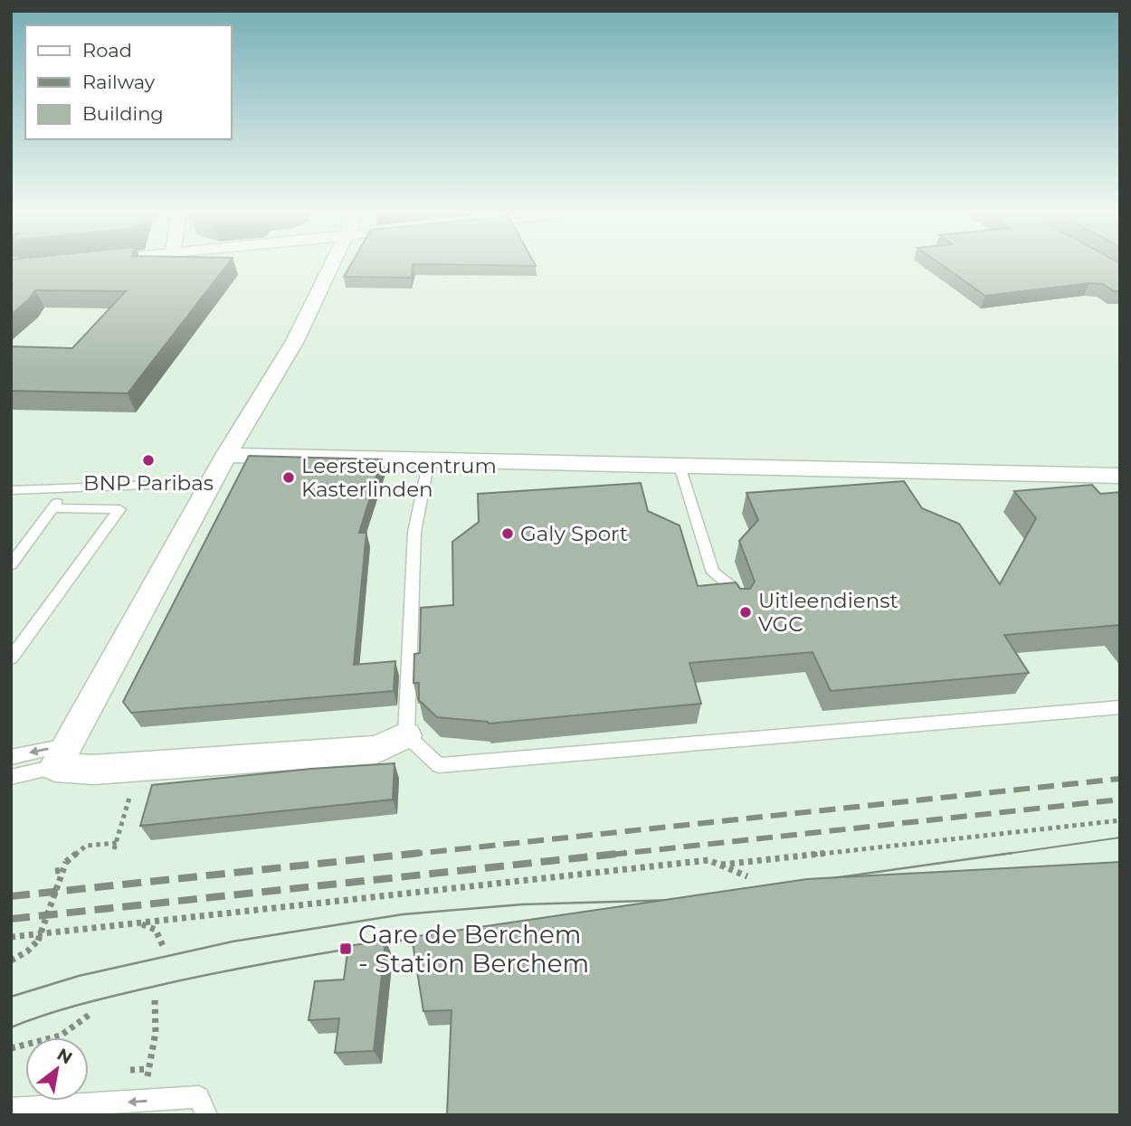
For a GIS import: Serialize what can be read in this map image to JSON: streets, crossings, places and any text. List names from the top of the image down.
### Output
{
  "places": {
    "other": [
      "BNP Paribas",
      "Leersteuncentrum Kasterlinden",
      "Galy Sport",
      "Uitleendienst VGC"
    ],
    "transit": ["Gare de Berchem - Station Berchem"]
  },
  "legend": ["Road", "Railway", "Building"],
  "north": "top right"
}
